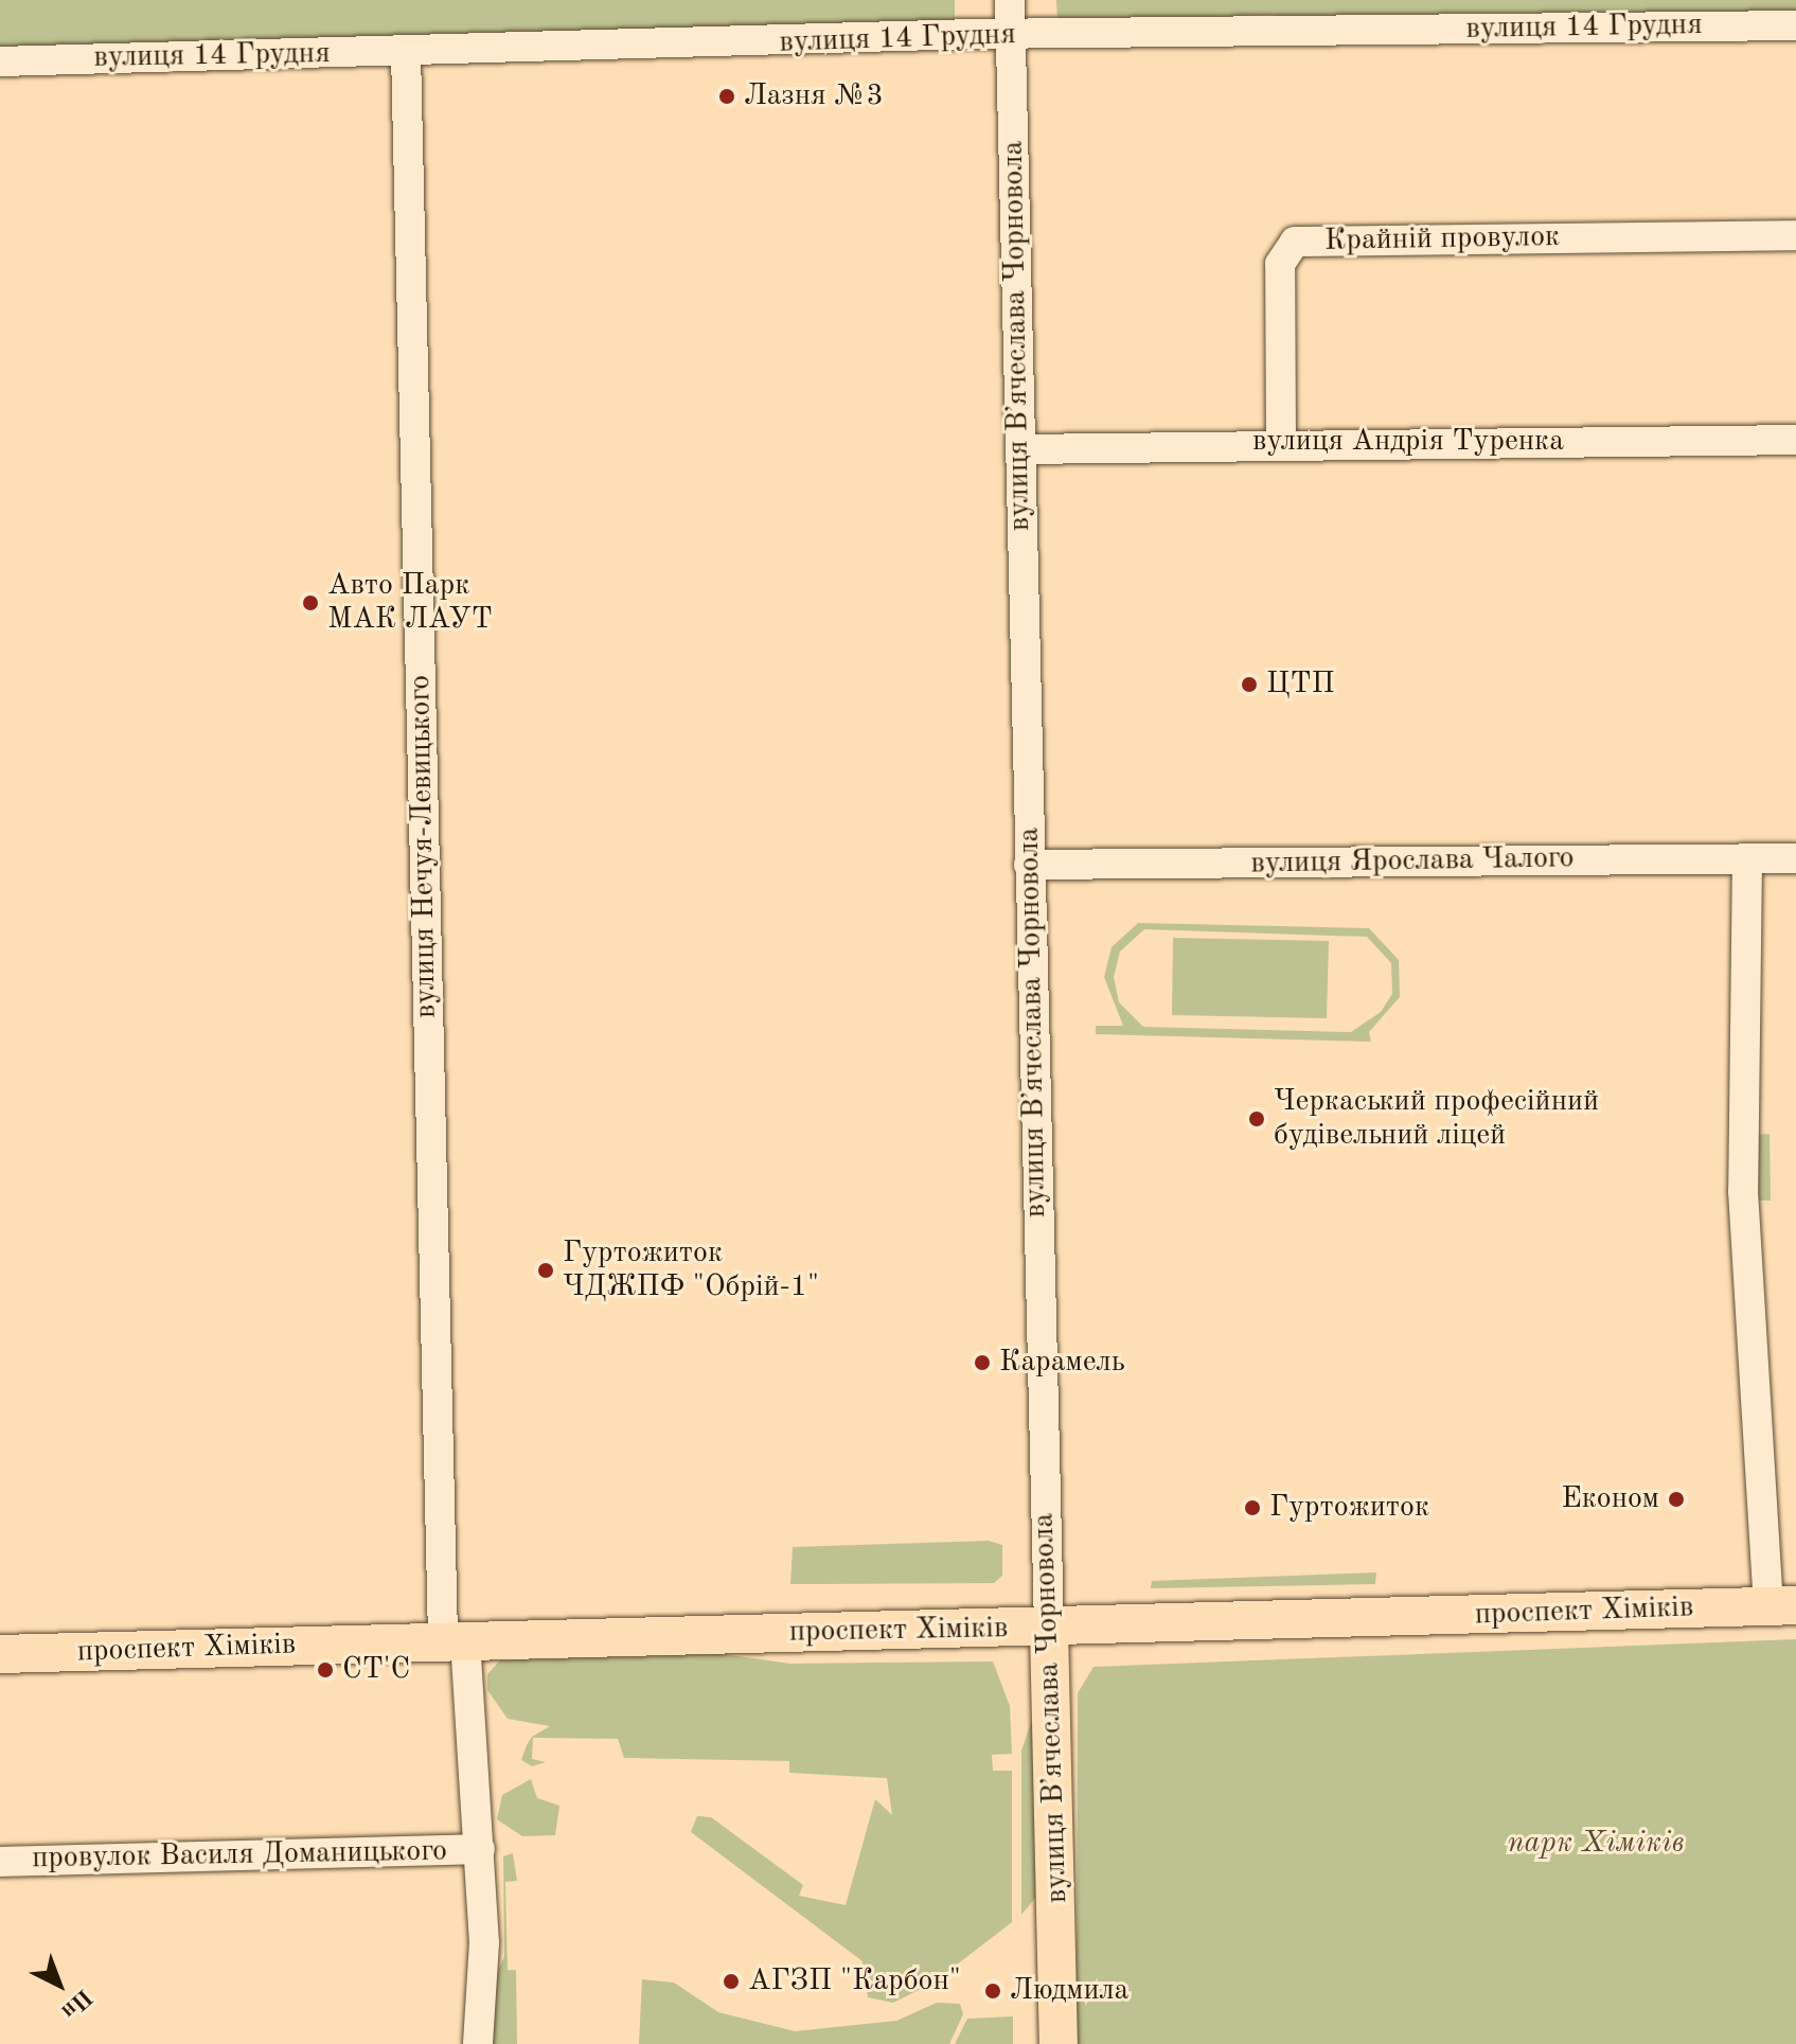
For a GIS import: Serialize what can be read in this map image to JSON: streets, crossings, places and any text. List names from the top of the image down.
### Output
{
  "streets": {
    "main road": ["вулиця Вʼячеслава Чорновола", "проспект Хіміків"],
    "street": [
      "вулиця 14 Грудня",
      "Крайній провулок",
      "вулиця Андрія Туренка",
      "вулиця Нечуя-Левицького",
      "вулиця Ярослава Чалого",
      "провулок Василя Доманицького"
    ]
  },
  "crossings": [
    ["вулиця 14 Грудня", "вулиця Вʼячеслава Чорновола"],
    ["вулиця 14 Грудня", "вулиця Нечуя-Левицького"],
    ["Крайній провулок", "вулиця Андрія Туренка"],
    ["вулиця Вʼячеслава Чорновола", "вулиця Андрія Туренка"],
    ["вулиця Вʼячеслава Чорновола", "вулиця Ярослава Чалого"],
    ["вулиця Вʼячеслава Чорновола", "проспект Хіміків"],
    ["вулиця Нечуя-Левицького", "проспект Хіміків"],
    ["вулиця Нечуя-Левицького", "провулок Василя Доманицького"]
  ],
  "parks": ["парк Хіміків"],
  "places": [
    "Лазня №3",
    "Авто Парк МАК ЛАУТ",
    "ЦТП",
    "Черкаський професійний будівельний ліцей",
    "Гуртожиток ЧДЖПФ \"Обрій-1\"",
    "Карамель",
    "Економ",
    "Гуртожиток",
    "СТ'С",
    "АГЗП \"Карбон\"",
    "Людмила"
  ],
  "north": "bottom right"
}
